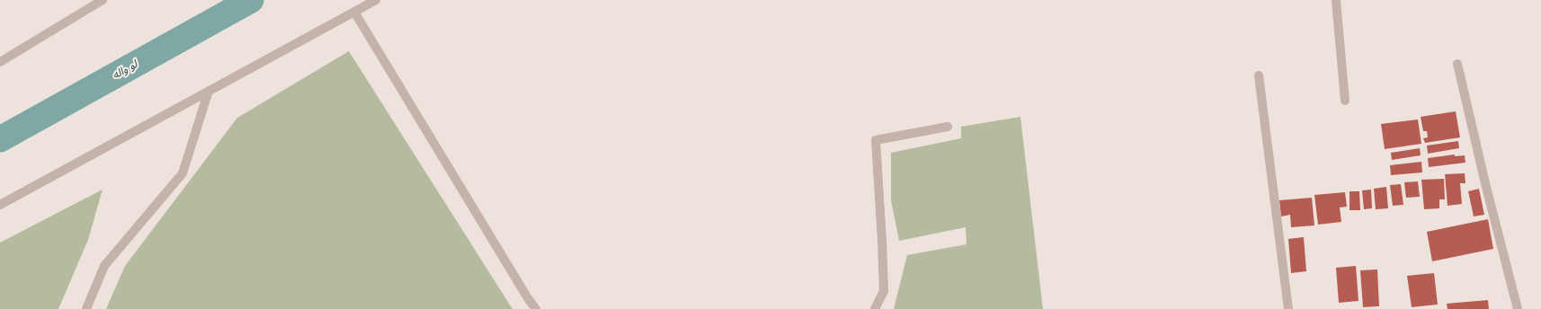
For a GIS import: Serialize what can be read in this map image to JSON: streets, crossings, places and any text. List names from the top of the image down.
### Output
{
  "water": ["لو واله"]
}
